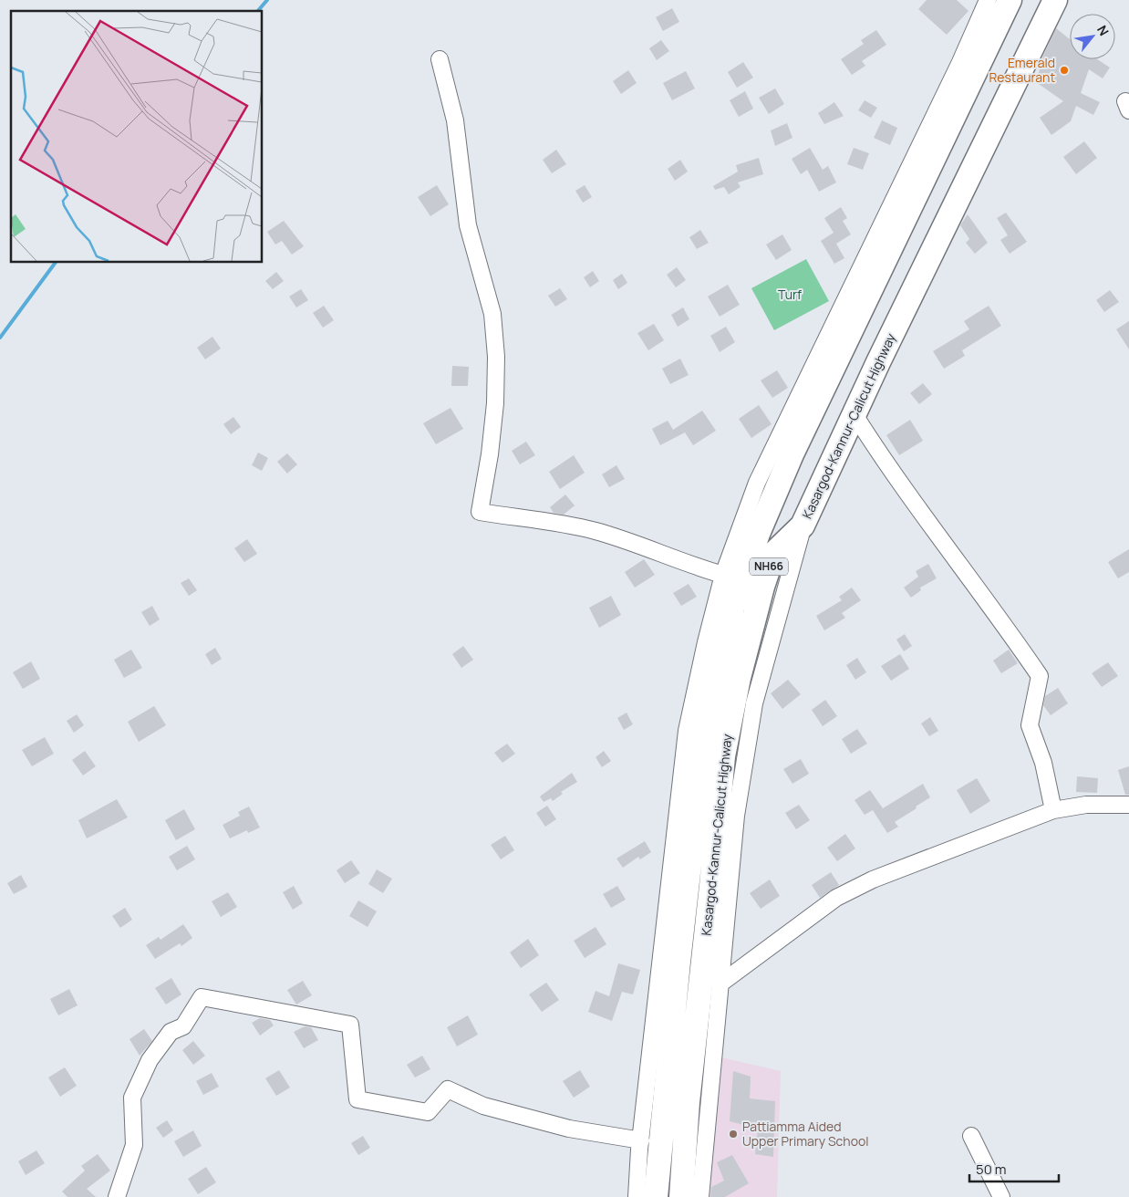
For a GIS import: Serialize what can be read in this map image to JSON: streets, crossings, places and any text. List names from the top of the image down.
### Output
{
  "streets": {
    "highway": ["Kasargod-Kannur-Calicut Highway", "NH66"]
  },
  "parks": ["Turf"],
  "places": ["Emerald Restaurant", "Pattiamma Aided Upper Primary School"],
  "scale_bar": "50 m",
  "north": "top right"
}
